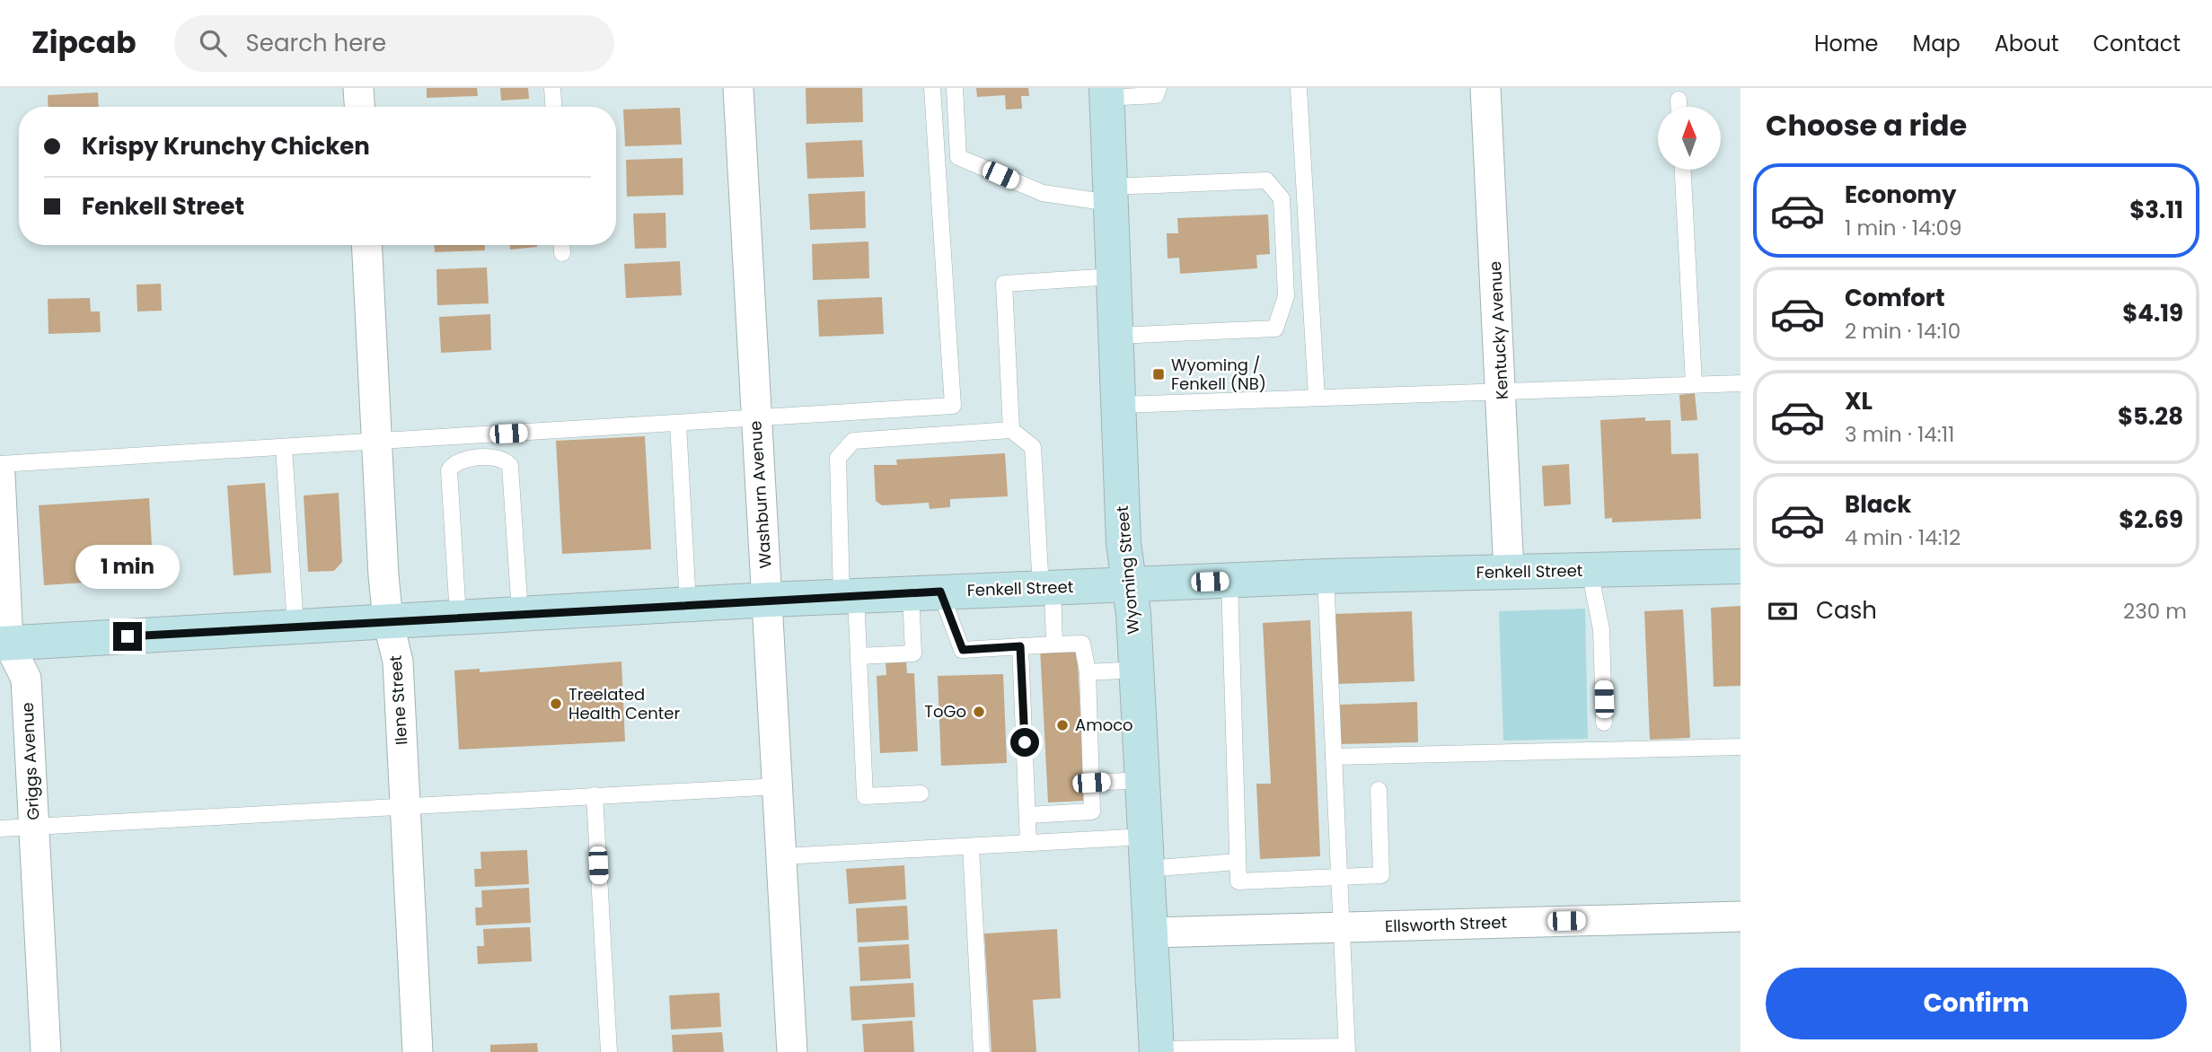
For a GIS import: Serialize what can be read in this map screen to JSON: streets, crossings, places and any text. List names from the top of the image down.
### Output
{
  "streets": {
    "street": [
      "Kentucky Avenue",
      "Washburn Avenue",
      "Wyoming Street",
      "Fenkell Street",
      "Ilene Street",
      "Griggs Avenue",
      "Ellsworth Street"
    ]
  },
  "crossings": [
    ["Kentucky Avenue", "Fenkell Street"],
    ["Washburn Avenue", "Fenkell Street"],
    ["Wyoming Street", "Fenkell Street"],
    ["Wyoming Street", "Ellsworth Street"],
    ["Fenkell Street", "Ilene Street"],
    ["Fenkell Street", "Griggs Avenue"]
  ],
  "places": {
    "transit": ["Wyoming / Fenkell (NB)"],
    "other": ["Treelated Health Center", "ToGo", "Amoco"]
  },
  "north": "top",
  "page": {
    "header": "Zipcab",
    "search": "Search here",
    "nav": [
      "Home",
      "Map",
      "About",
      "Contact"
    ],
    "heading": "Choose a ride",
    "banner": ["Krispy Krunchy Chicken", "Fenkell Street"],
    "list": [
      {
        "name": "Economy",
        "note": "1 min · 14:09",
        "value": "$3.11"
      },
      {
        "name": "Comfort",
        "note": "2 min · 14:10",
        "value": "$4.19"
      },
      {
        "name": "XL",
        "note": "3 min · 14:11",
        "value": "$5.28"
      },
      {
        "name": "Black",
        "note": "4 min · 14:12",
        "value": "$2.69"
      }
    ],
    "bubble": "1 min",
    "pay": ["Cash", "230 m"],
    "buttons": "Confirm"
  }
}
